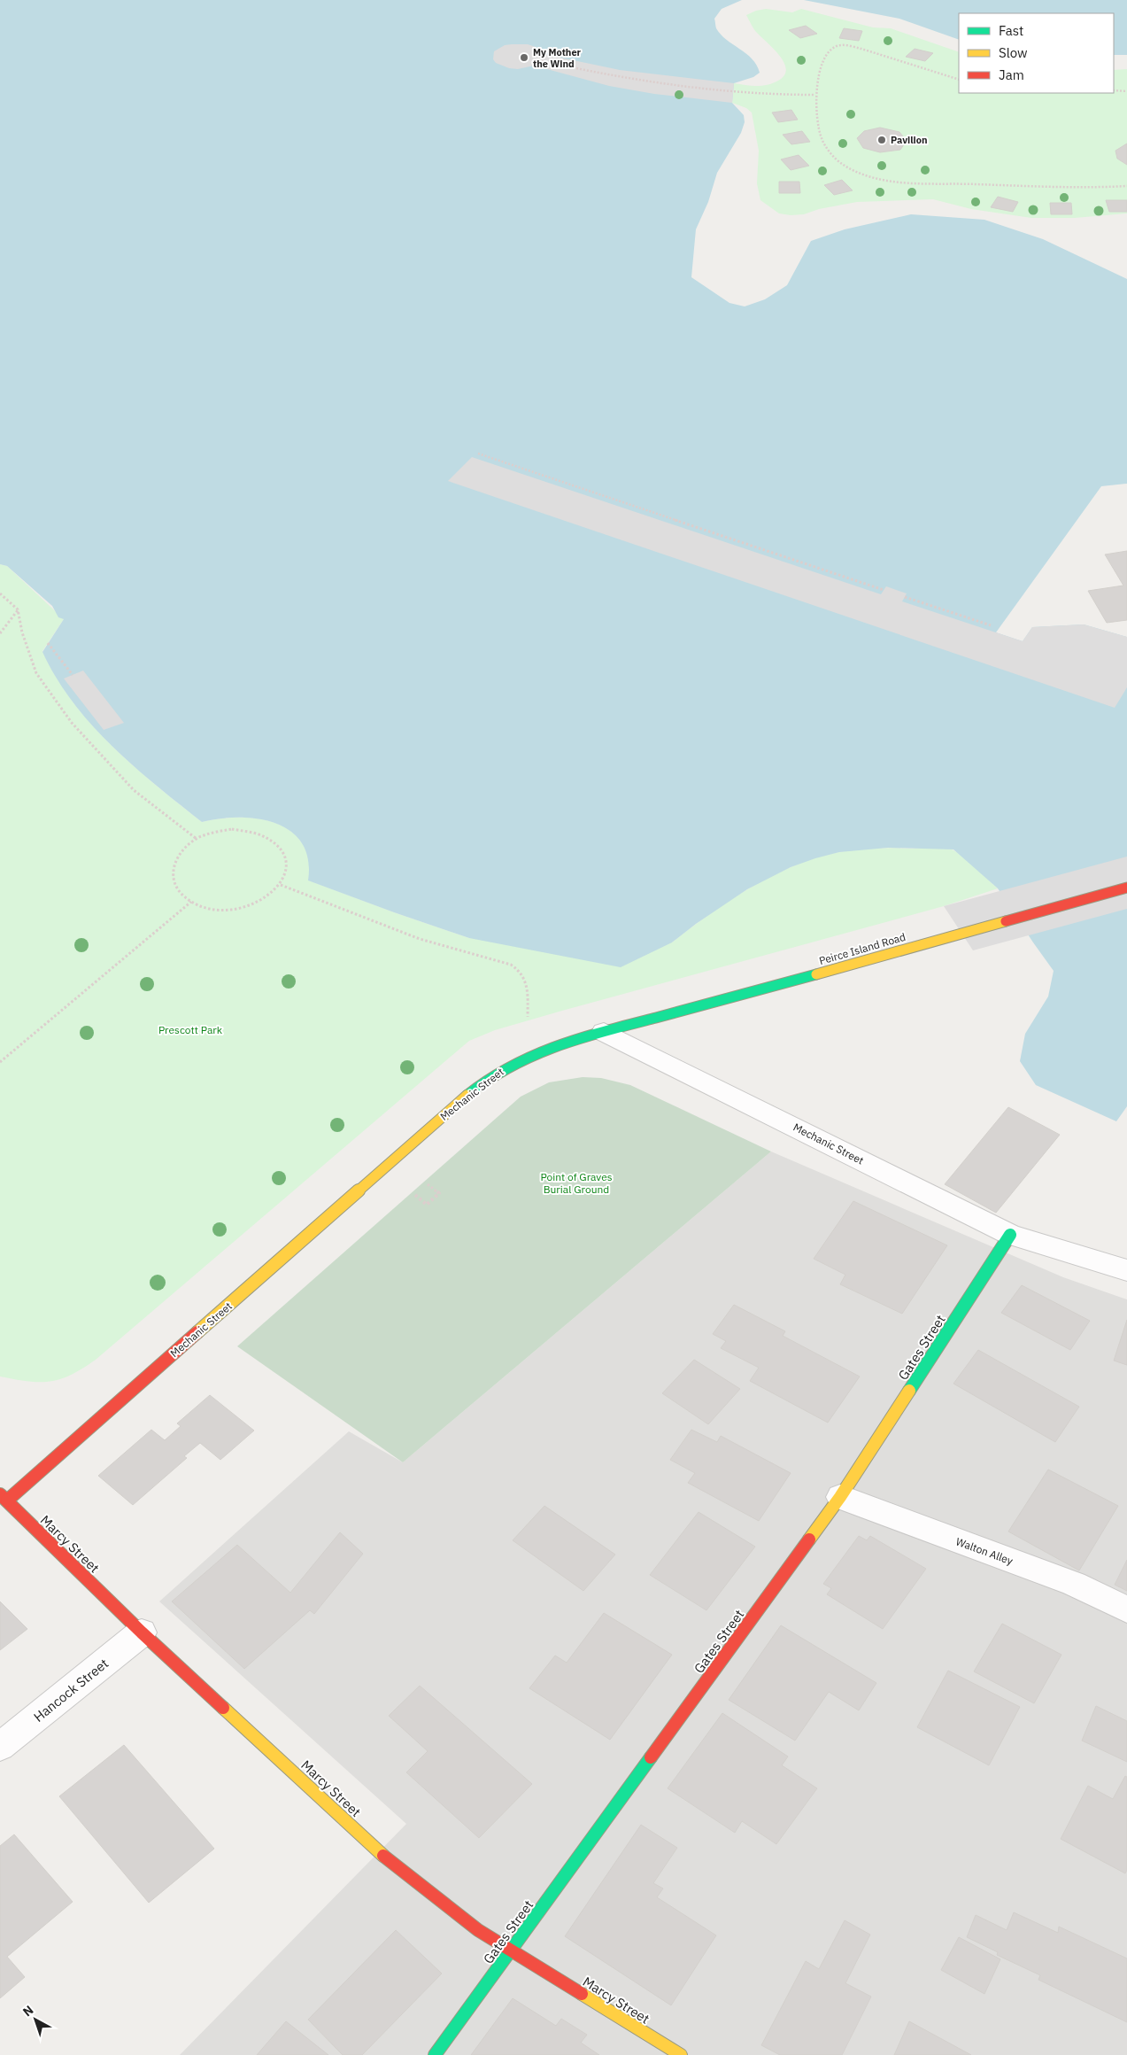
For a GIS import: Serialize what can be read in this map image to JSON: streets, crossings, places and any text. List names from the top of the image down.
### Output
{
  "streets": {
    "street": [
      "Peirce Island Road",
      "Mechanic Street",
      "Gates Street",
      "Marcy Street",
      "Walton Alley",
      "Hancock Street"
    ]
  },
  "crossings": [
    ["Peirce Island Road", "Mechanic Street"],
    ["Mechanic Street", "Gates Street"],
    ["Mechanic Street", "Marcy Street"],
    ["Gates Street", "Marcy Street"],
    ["Gates Street", "Walton Alley"],
    ["Marcy Street", "Hancock Street"]
  ],
  "parks": ["Prescott Park", "Point of Graves Burial Ground"],
  "places": ["My Mother the Wind", "Pavilion"],
  "legend": ["Fast", "Slow", "Jam"],
  "north": "top left"
}
